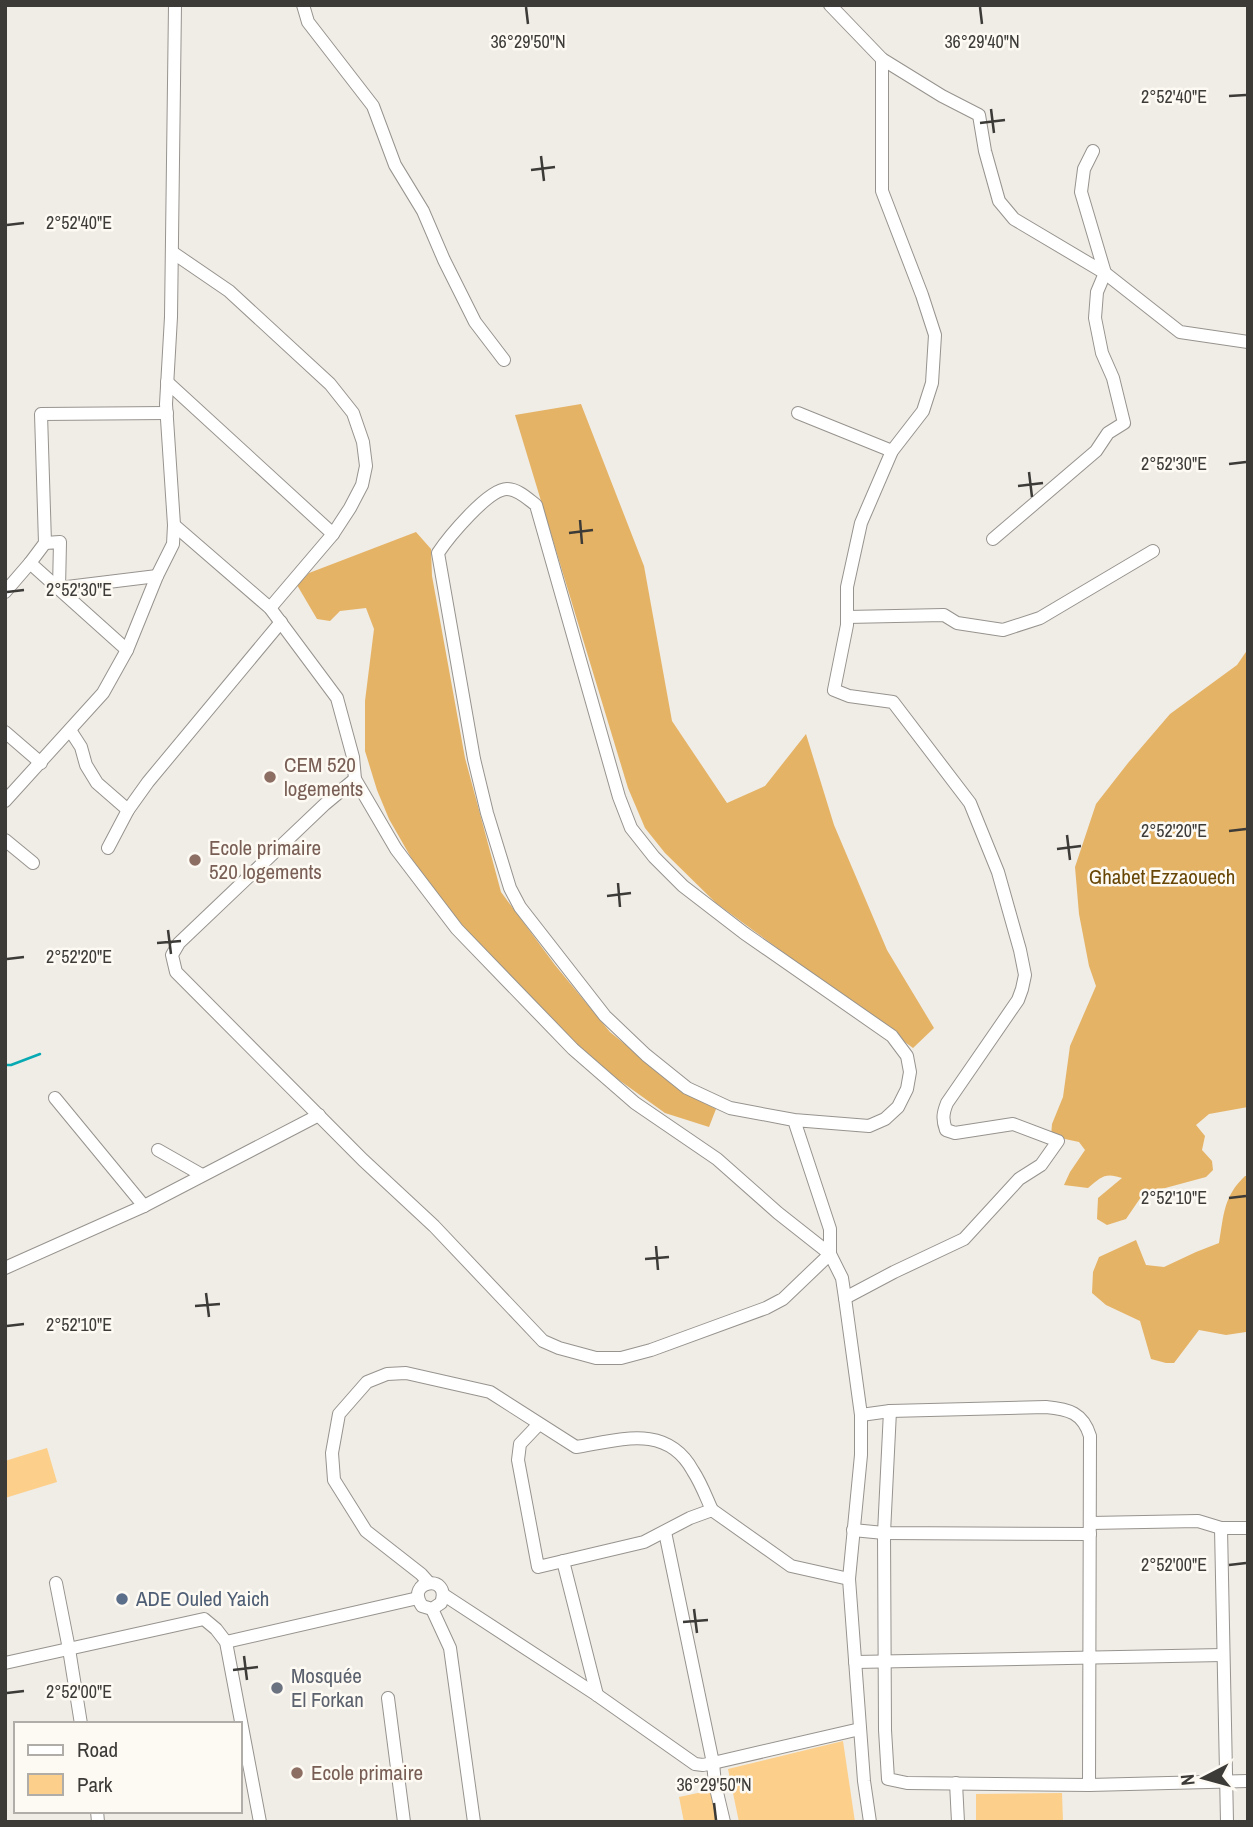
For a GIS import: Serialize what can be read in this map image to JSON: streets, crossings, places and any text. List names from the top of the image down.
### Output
{
  "parks": ["Ghabet Ezzaouech"],
  "places": [
    "CEM 520 logements",
    "Ecole primaire 520 logements",
    "ADE Ouled Yaich",
    "Mosquée El Forkan",
    "Ecole primaire"
  ],
  "legend": ["Road", "Park"],
  "north": "left",
  "coordinates": [
    "36°29'50\"N",
    "36°29'40\"N",
    "2°52'40\"E",
    "2°52'30\"E",
    "2°52'20\"E",
    "2°52'10\"E",
    "2°52'00\"E"
  ]
}
